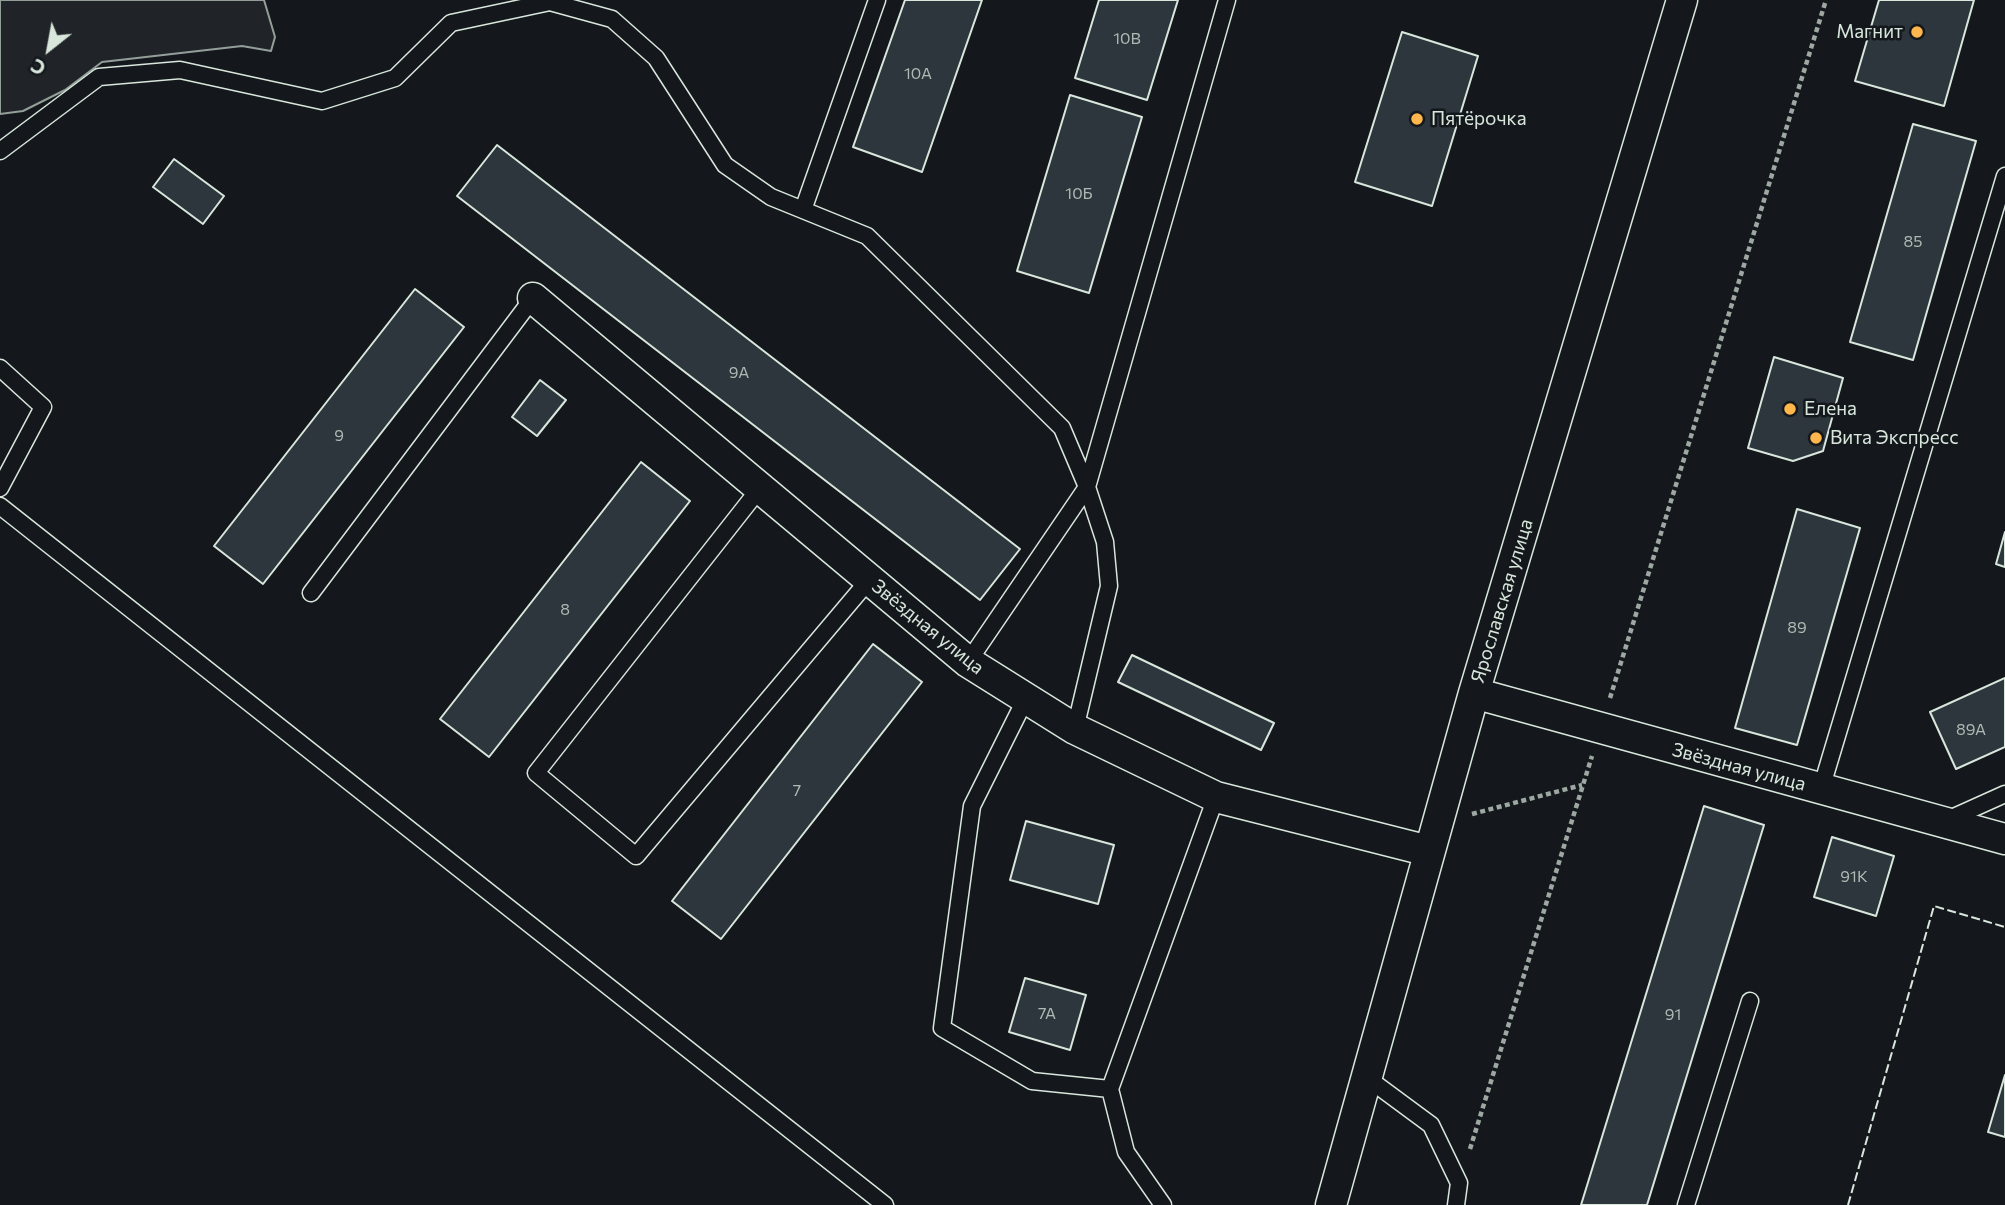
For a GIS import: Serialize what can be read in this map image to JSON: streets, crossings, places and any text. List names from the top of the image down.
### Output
{
  "streets": {
    "street": ["Ярославская улица", "Звёздная улица"]
  },
  "crossings": [
    ["Ярославская улица", "Звёздная улица"]
  ],
  "places": [
    "Магнит",
    "Пятёрочка",
    "Елена",
    "Вита Экспресс"
  ],
  "house_numbers": [
    "10В",
    "10А",
    "10Б",
    "85",
    "9А",
    "9",
    "8",
    "89",
    "89А",
    "7",
    "91К",
    "7А",
    "91"
  ],
  "north": "bottom left"
}
